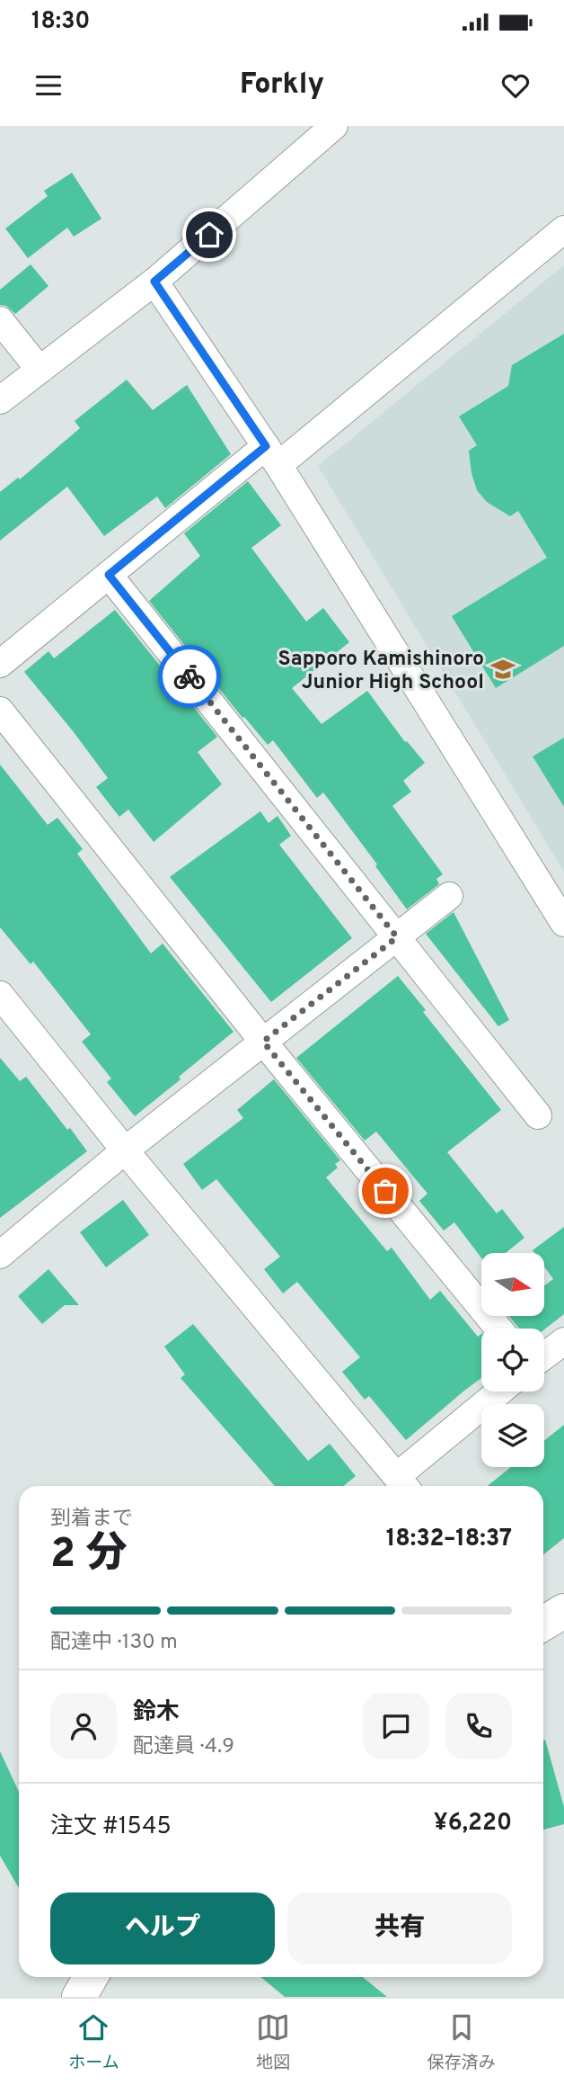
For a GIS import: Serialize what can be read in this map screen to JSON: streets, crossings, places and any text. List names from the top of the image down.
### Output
{
  "places": {
    "school or university": ["Sapporo Kamishinoro Junior High School"]
  },
  "north": "right",
  "page": {
    "status": "18:30",
    "header": "Forkly",
    "heading": ["2 分", "到着まで", "18:32–18:37"],
    "panel": [
      "鈴木",
      "配達員 · 4.9",
      "注文 #1545",
      "¥6,220"
    ],
    "bar": "配達中 · 130 m",
    "buttons": ["ヘルプ", "共有"],
    "tabs": ["ホーム", "地図", "保存済み"]
  }
}
